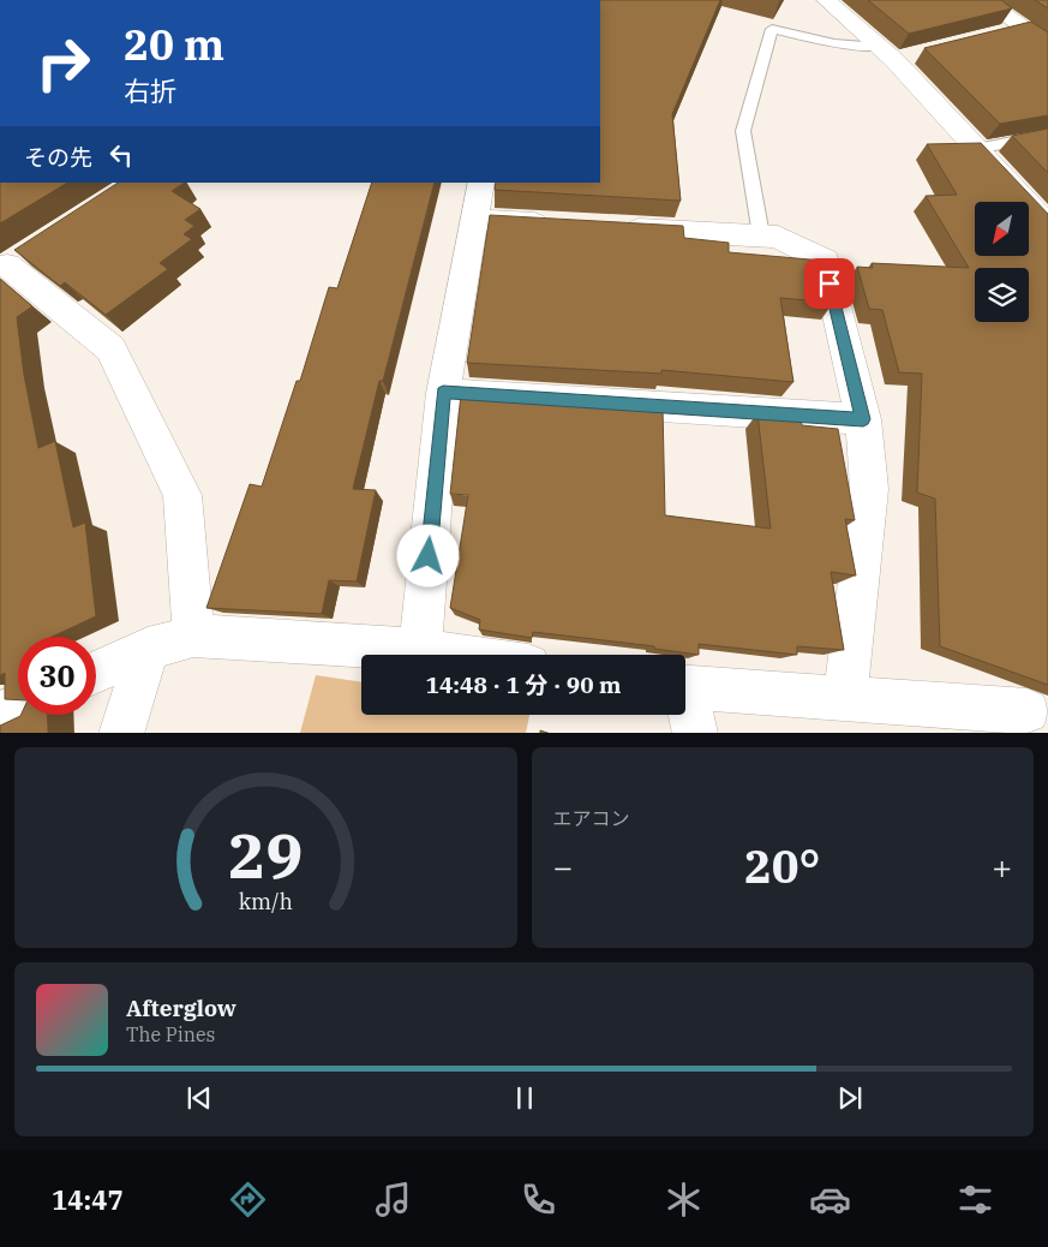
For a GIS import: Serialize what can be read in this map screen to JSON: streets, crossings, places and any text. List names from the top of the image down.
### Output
{
  "north": "bottom left",
  "page": {
    "turn": ["20 m", "右折"],
    "then": "その先",
    "limit": "30",
    "trip": "14:48 · 1 分 · 90 m",
    "tile": "エアコン",
    "heat": ["−", "20°", "+"],
    "song": ["Afterglow", "The Pines"],
    "tabs": "14:47",
    "gauge": ["29", "km/h"]
  }
}
